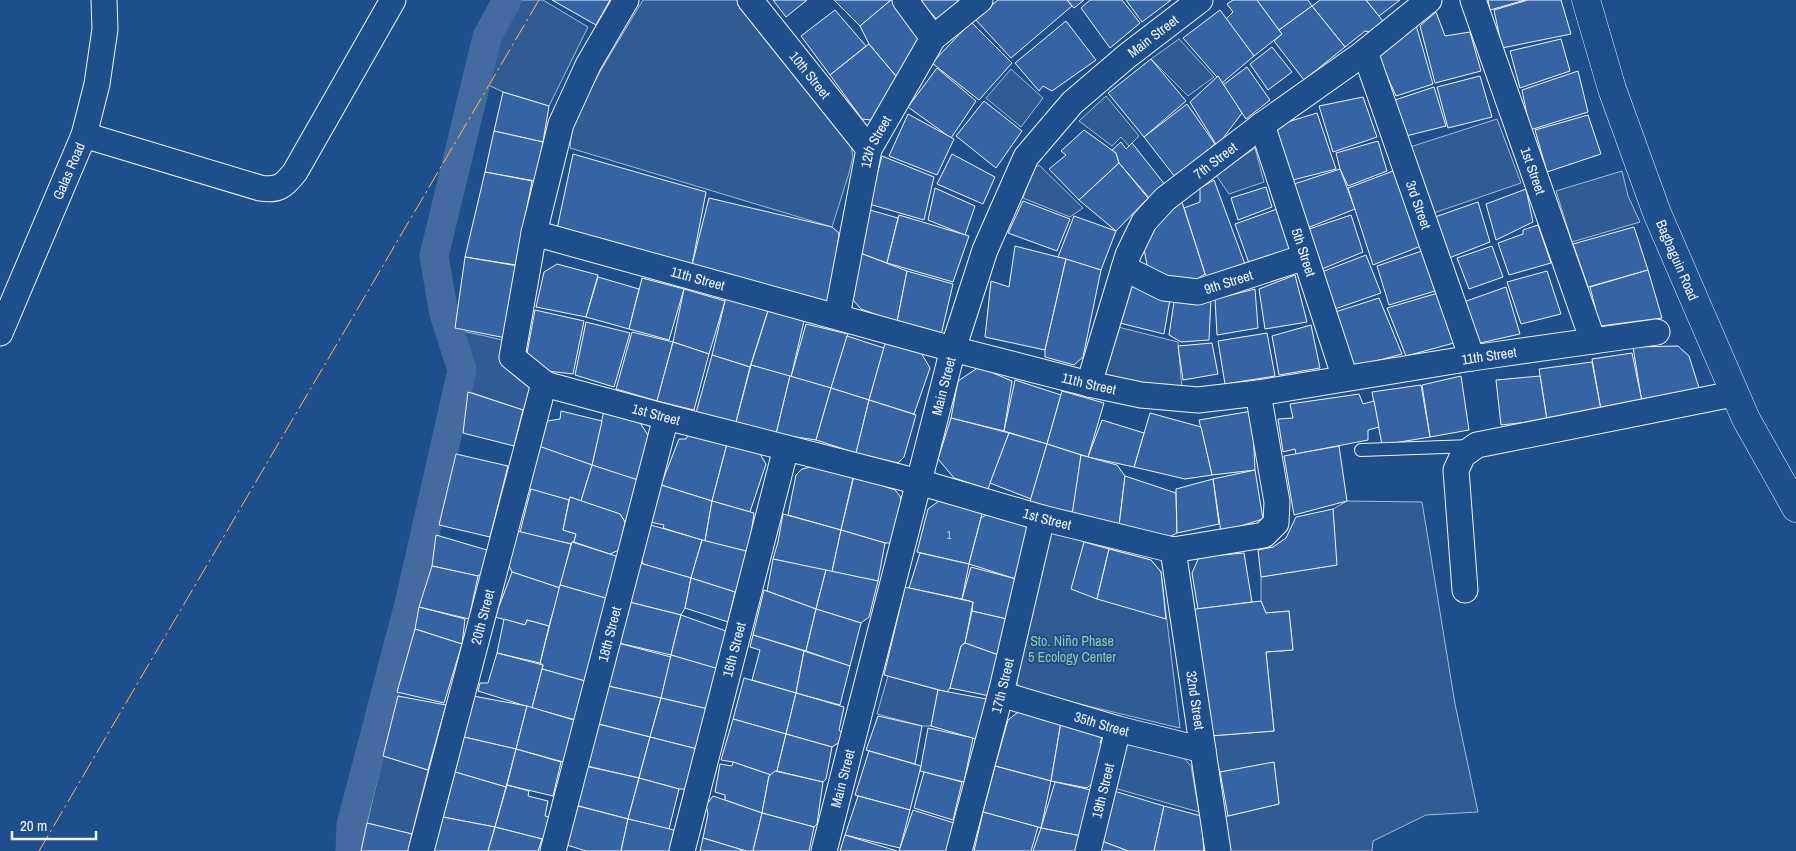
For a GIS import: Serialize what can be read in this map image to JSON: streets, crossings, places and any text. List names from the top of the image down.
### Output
{
  "streets": {
    "street": [
      "Main Street",
      "10th Street",
      "12th Street",
      "7th Street",
      "Galas Road",
      "1st Street",
      "3rd Street",
      "5th Street",
      "Bagbaguin Road",
      "11th Street",
      "9th Street",
      "20th Street",
      "18th Street",
      "16th Street",
      "17th Street",
      "32nd Street",
      "35th Street",
      "19th Street"
    ]
  },
  "crossings": [
    ["Main Street", "1st Street"],
    ["Main Street", "11th Street"],
    ["10th Street", "12th Street"],
    ["12th Street", "11th Street"],
    ["7th Street", "3rd Street"],
    ["7th Street", "5th Street"],
    ["7th Street", "11th Street"],
    ["7th Street", "9th Street"],
    ["1st Street", "11th Street"],
    ["1st Street", "20th Street"],
    ["1st Street", "18th Street"],
    ["1st Street", "16th Street"],
    ["1st Street", "17th Street"],
    ["1st Street", "32nd Street"],
    ["3rd Street", "11th Street"],
    ["5th Street", "11th Street"],
    ["5th Street", "9th Street"],
    ["17th Street", "35th Street"],
    ["32nd Street", "35th Street"],
    ["35th Street", "19th Street"]
  ],
  "parks": ["Sto. Niño Phase 5 Ecology Center"],
  "house_numbers": ["1"],
  "scale_bar": "20 m"
}
